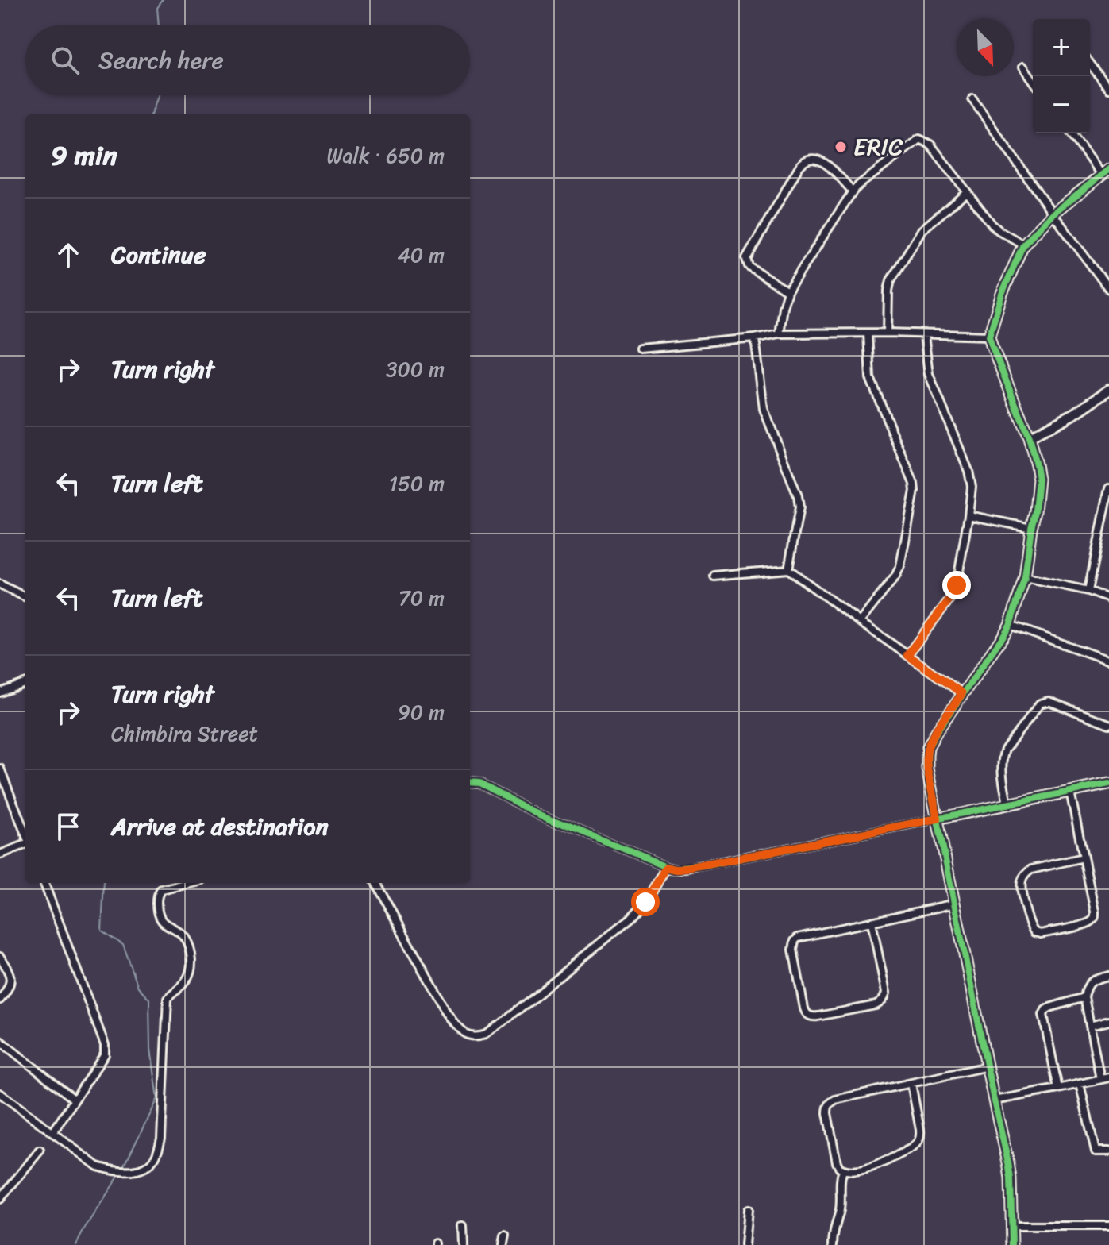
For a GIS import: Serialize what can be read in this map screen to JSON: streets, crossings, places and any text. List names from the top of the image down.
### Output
{
  "places": ["ERIC"],
  "north": "bottom right",
  "page": {
    "map_buttons": ["+", "−"],
    "search": "Search here",
    "heading": ["9 min", "Walk · 650 m"],
    "list": [
      ["Continue", "40 m"],
      ["Turn right", "300 m"],
      ["Turn left", "150 m"],
      ["Turn left", "70 m"],
      ["Turn right", "Chimbira Street", "90 m"],
      "Arrive at destination"
    ]
  }
}
